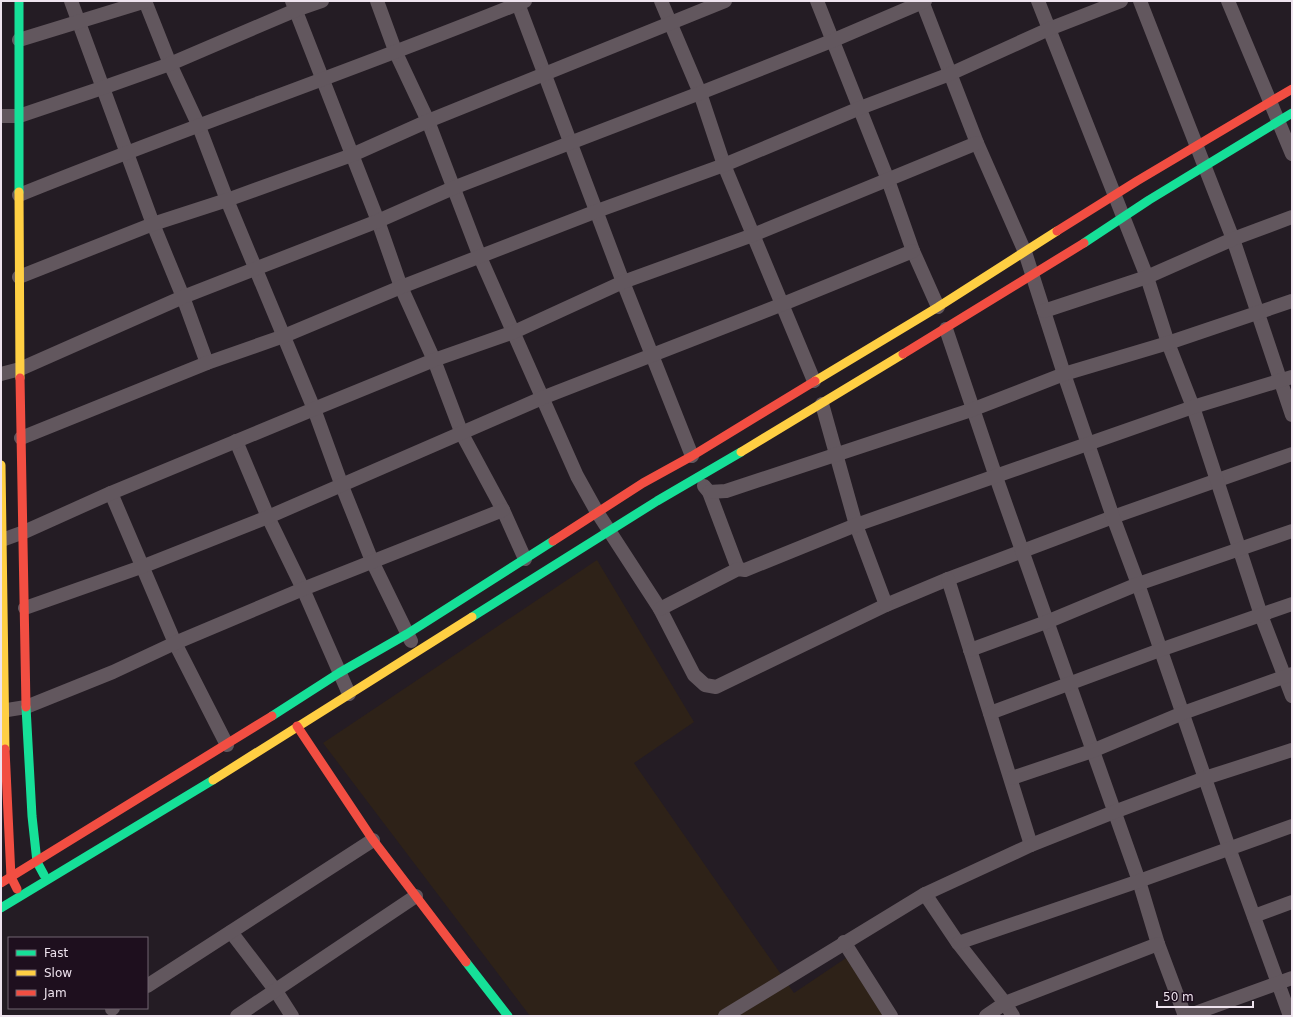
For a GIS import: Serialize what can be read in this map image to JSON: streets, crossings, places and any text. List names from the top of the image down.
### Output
{
  "legend": ["Fast", "Slow", "Jam"],
  "scale_bar": "50 m"
}
